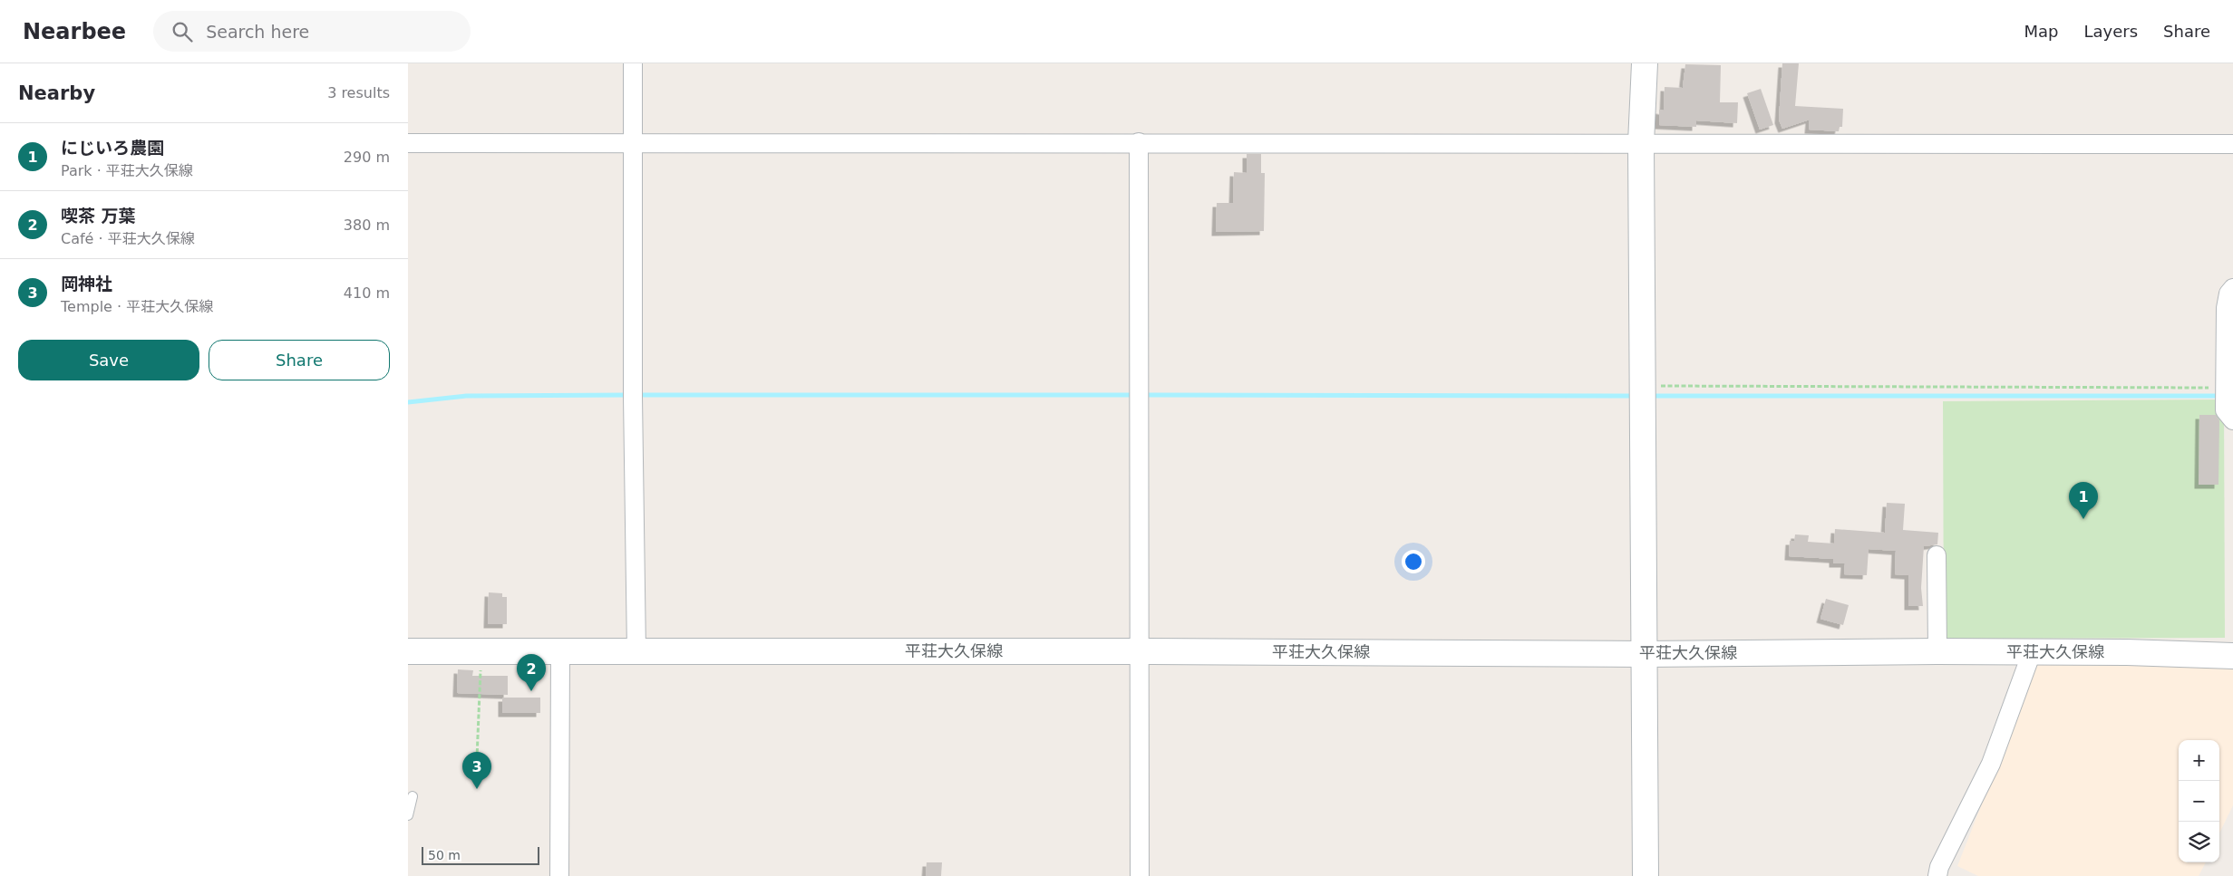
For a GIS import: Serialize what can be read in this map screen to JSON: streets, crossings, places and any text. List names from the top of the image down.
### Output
{
  "streets": {
    "main road": ["平荘大久保線"]
  },
  "scale_bar": "50 m",
  "page": {
    "header": "Nearbee",
    "search": "Search here",
    "nav": ["Map", "Layers", "Share"],
    "heading": ["Nearby", "3 results"],
    "list": [
      {
        "mark": "1",
        "name": "にじいろ農園",
        "note": "Park · 平荘大久保線",
        "value": "290 m"
      },
      {
        "mark": "2",
        "name": "喫茶 万葉",
        "note": "Café · 平荘大久保線",
        "value": "380 m"
      },
      {
        "mark": "3",
        "name": "岡神社",
        "note": "Temple · 平荘大久保線",
        "value": "410 m"
      }
    ],
    "buttons": ["Save", "Share"],
    "pins": ["1", "2", "3"],
    "map_buttons": ["+", "−"],
    "scale": "50 m"
  }
}
